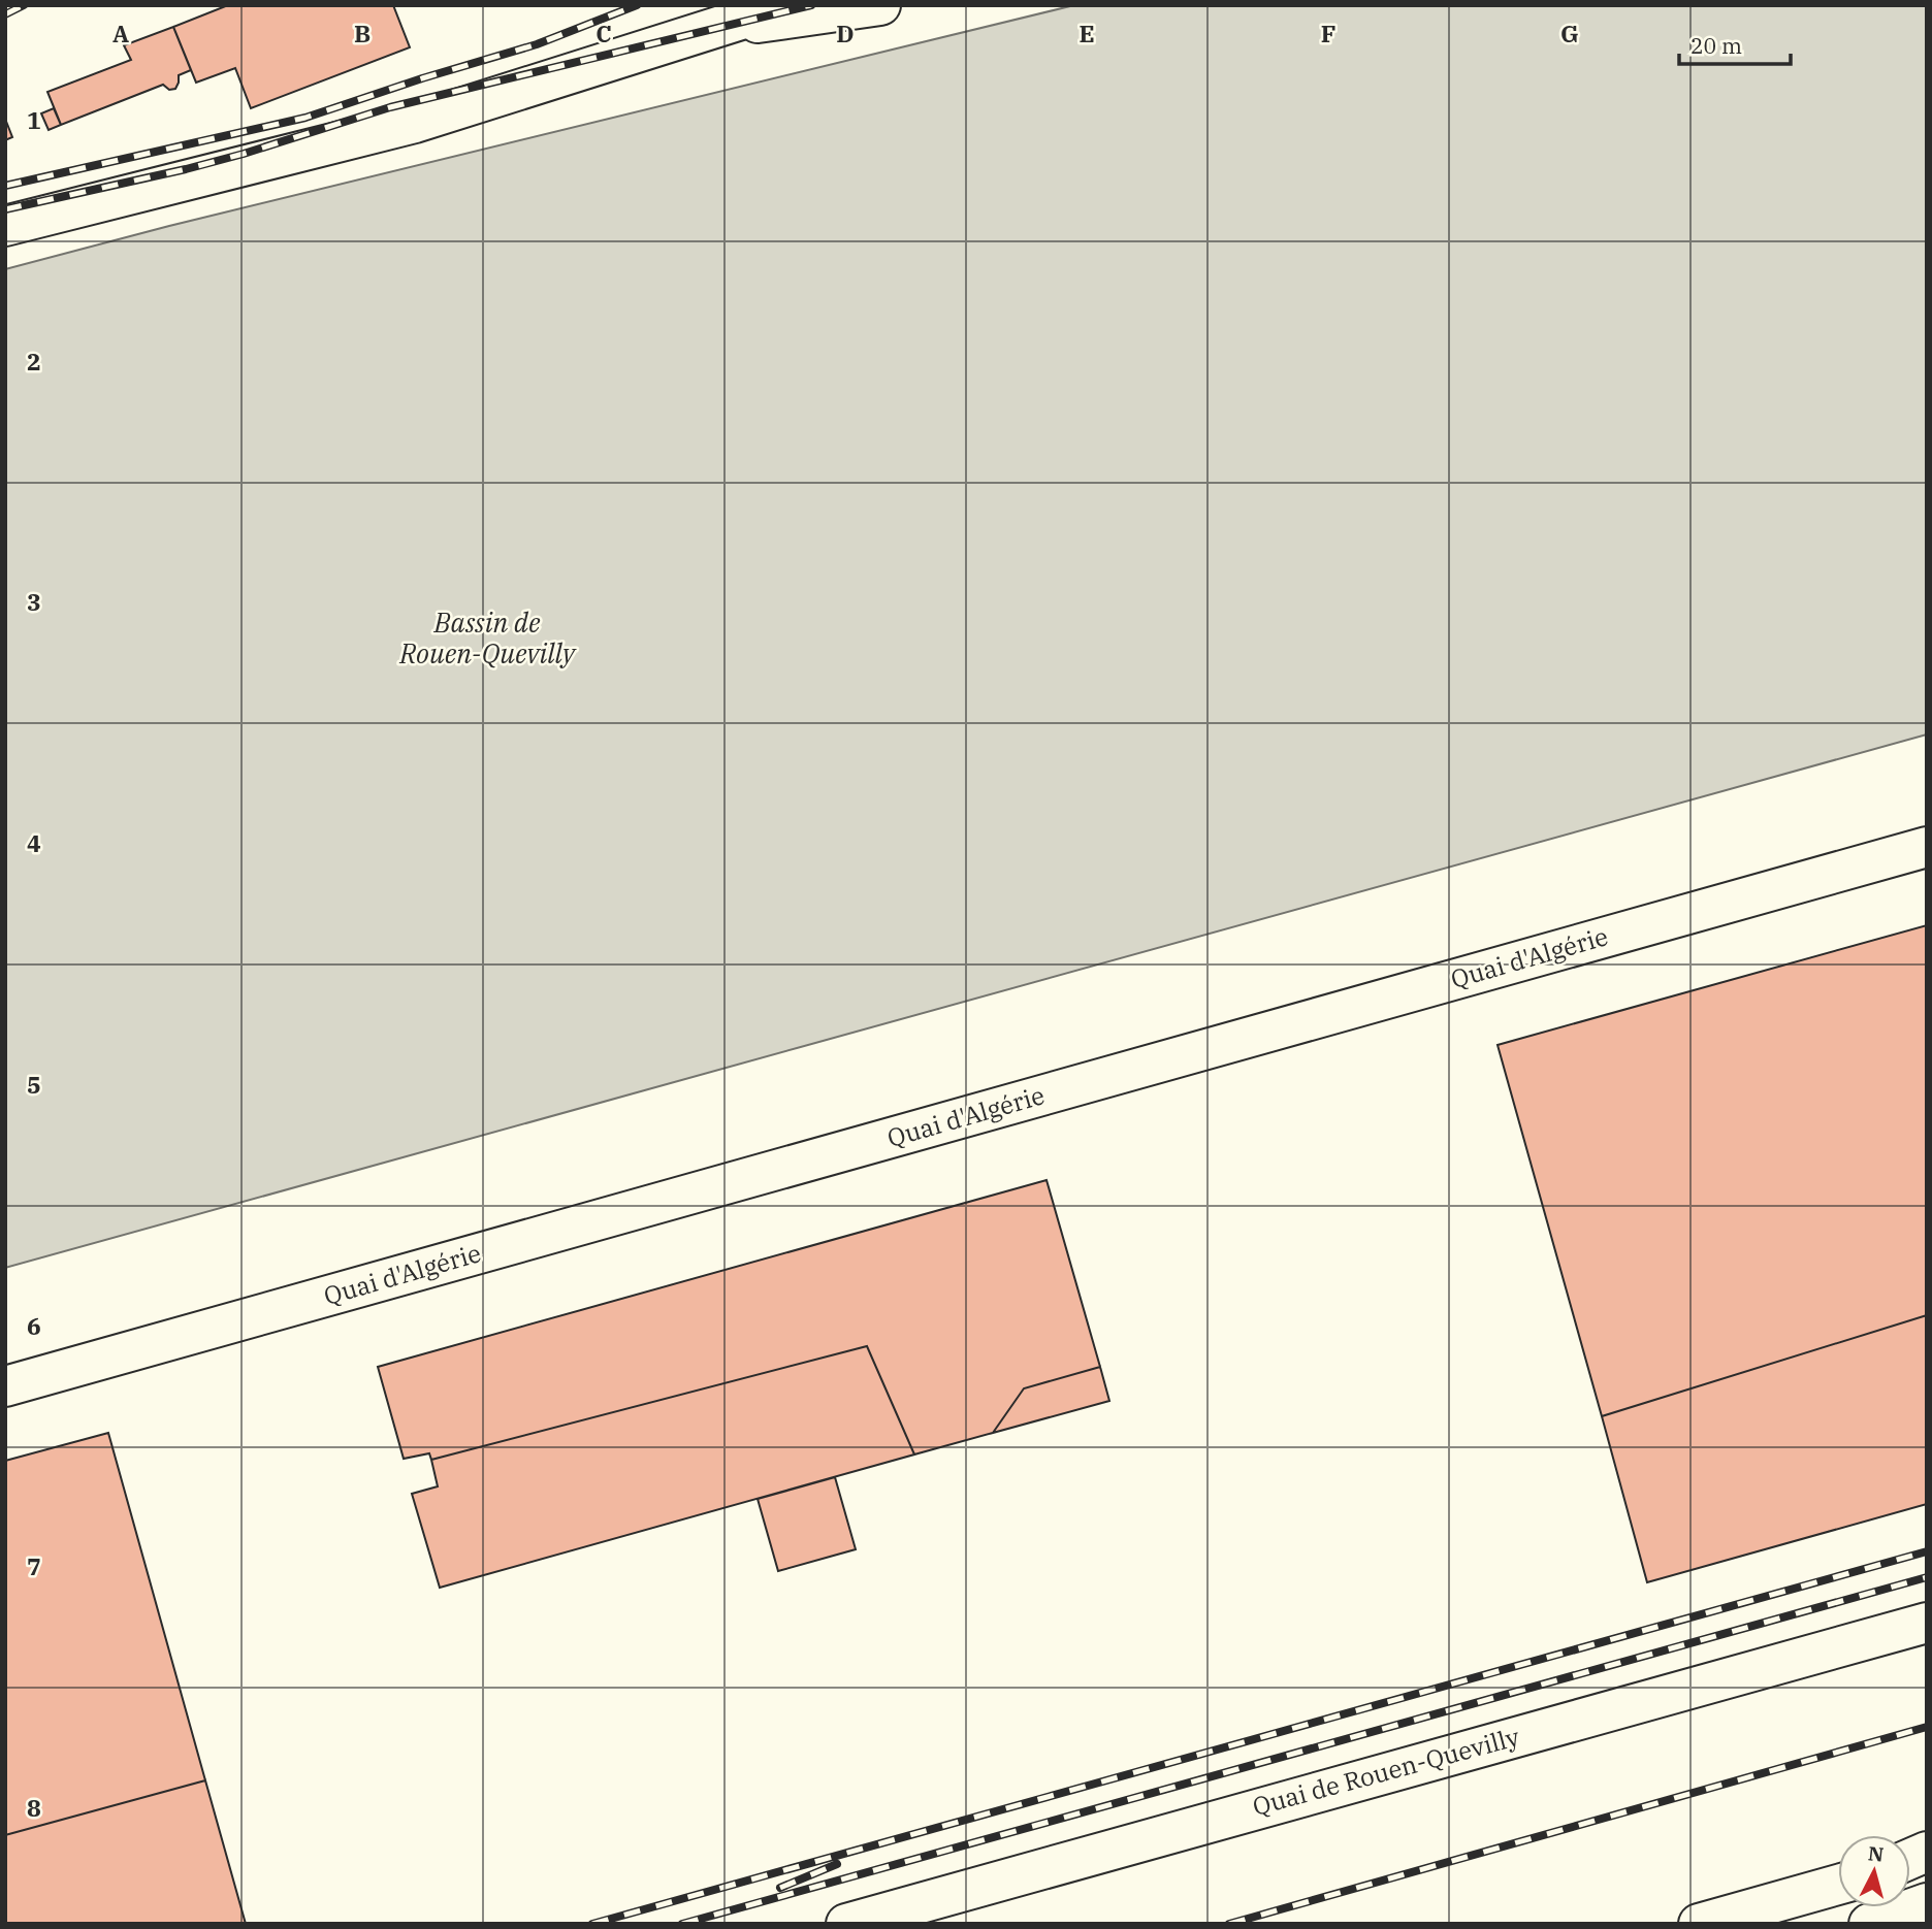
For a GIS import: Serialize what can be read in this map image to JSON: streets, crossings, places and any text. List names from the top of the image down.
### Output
{
  "streets": {
    "main road": ["Quai d'Algérie", "Quai de Rouen-Quevilly"]
  },
  "water": ["Bassin de Rouen-Quevilly"],
  "scale_bar": "20 m",
  "north": "top",
  "grid": {
    "columns": [
      "A",
      "B",
      "C",
      "D",
      "E",
      "F",
      "G"
    ],
    "rows": [
      "1",
      "2",
      "3",
      "4",
      "5",
      "6",
      "7",
      "8"
    ]
  }
}
